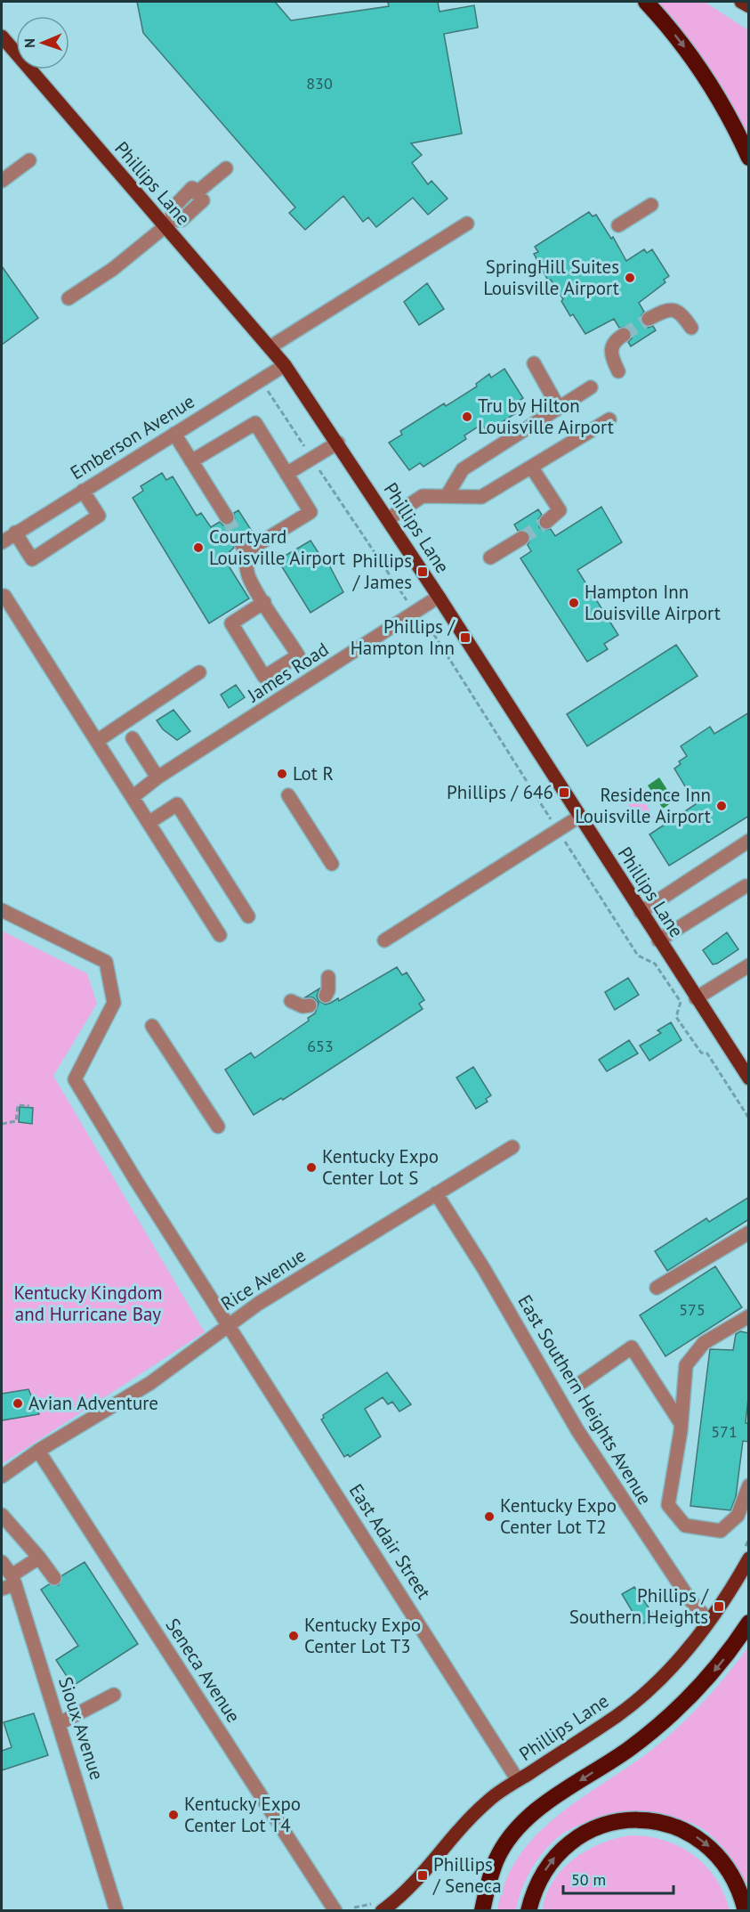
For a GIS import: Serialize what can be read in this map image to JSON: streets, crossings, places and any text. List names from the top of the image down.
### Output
{
  "streets": {
    "main road": ["Phillips Lane"],
    "street": [
      "Emberson Avenue",
      "James Road",
      "Rice Avenue",
      "East Southern Heights Avenue",
      "East Adair Street",
      "Seneca Avenue",
      "Sioux Avenue"
    ]
  },
  "crossings": [
    ["Phillips Lane", "Emberson Avenue"],
    ["Phillips Lane", "James Road"],
    ["Phillips Lane", "East Southern Heights Avenue"],
    ["Phillips Lane", "East Adair Street"],
    ["Rice Avenue", "East Southern Heights Avenue"],
    ["Rice Avenue", "East Adair Street"],
    ["Rice Avenue", "Seneca Avenue"]
  ],
  "parks": ["Kentucky Kingdom and Hurricane Bay"],
  "places": {
    "other": [
      "SpringHill Suites Louisville Airport",
      "Tru by Hilton Louisville Airport",
      "Courtyard Louisville Airport",
      "Hampton Inn Louisville Airport",
      "Lot R",
      "Residence Inn Louisville Airport",
      "Kentucky Expo Center Lot S",
      "Avian Adventure",
      "Kentucky Expo Center Lot T2",
      "Kentucky Expo Center Lot T3",
      "Kentucky Expo Center Lot T4"
    ],
    "transit": [
      "Phillips / James",
      "Phillips / Hampton Inn",
      "Phillips / 646",
      "Phillips / Southern Heights",
      "Phillips / Seneca"
    ]
  },
  "house_numbers": [
    "830",
    "653",
    "575",
    "571"
  ],
  "scale_bar": "50 m",
  "north": "left"
}
